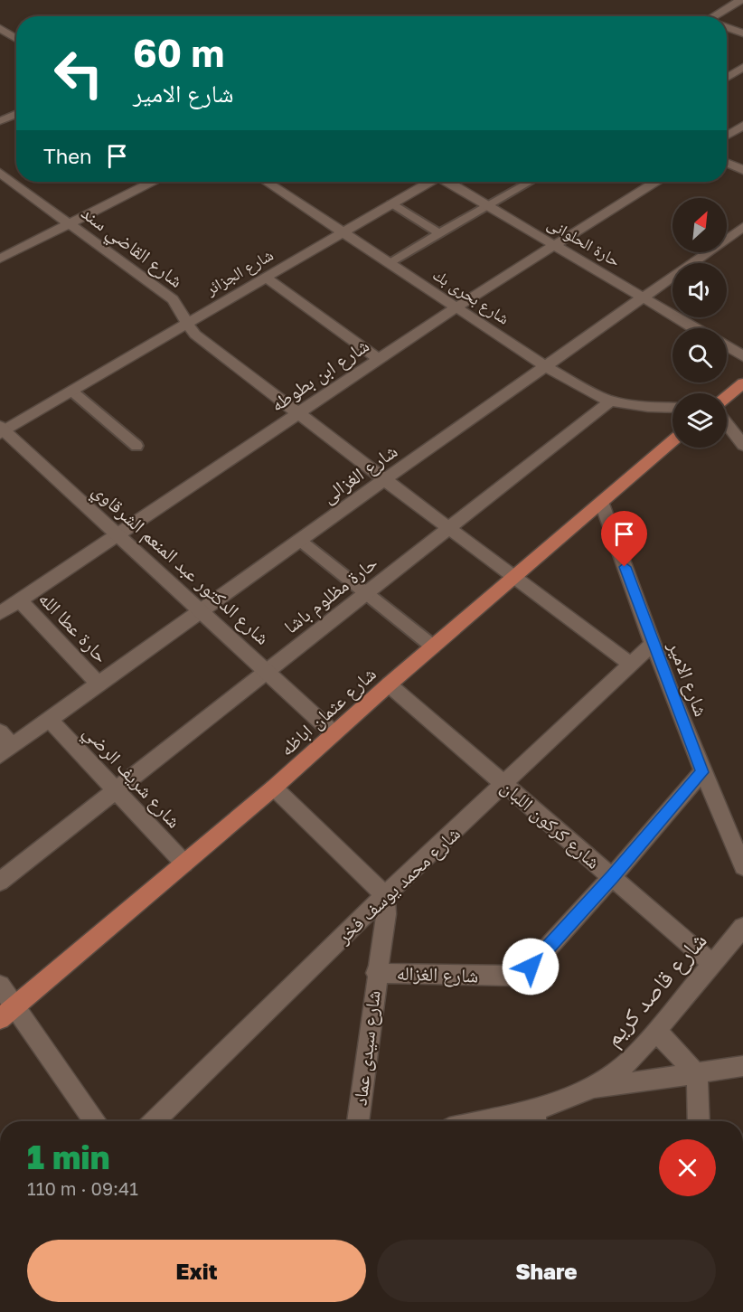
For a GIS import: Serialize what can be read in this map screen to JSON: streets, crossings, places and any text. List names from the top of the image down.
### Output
{
  "streets": {
    "main road": ["شارع عثمان اباظه"],
    "street": [
      "حارة الحلوانى",
      "شارع القاضي سند",
      "شارع الجزائر",
      "شارع بحرى بك",
      "شارع ابن بطوطه",
      "شارع الغزالى",
      "شارع الدكتور عبد المنعم الشرقاوي",
      "حارة مظلوم باشا",
      "حارة عطا الله",
      "شارع الامير",
      "شارع شريف الرضي",
      "شارع كركون اللبان",
      "شارع محمد يوسف فخر",
      "شارع الغزاله",
      "شارع قاصد كريم",
      "شارع سيدى عماد"
    ]
  },
  "crossings": [
    ["حارة الحلوانى", "شارع ابن بطوطه"],
    ["حارة الحلوانى", "شارع الغزالى"],
    ["شارع القاضي سند", "شارع الجزائر"],
    ["شارع القاضي سند", "شارع ابن بطوطه"],
    ["شارع القاضي سند", "شارع الغزالى"],
    ["شارع القاضي سند", "حارة مظلوم باشا"],
    ["شارع القاضي سند", "شارع عثمان اباظه"],
    ["شارع القاضي سند", "شارع محمد يوسف فخر"],
    ["شارع الجزائر", "شارع بحرى بك"],
    ["شارع الجزائر", "شارع الدكتور عبد المنعم الشرقاوي"],
    ["شارع بحرى بك", "شارع ابن بطوطه"],
    ["شارع بحرى بك", "شارع الغزالى"],
    ["شارع بحرى بك", "حارة مظلوم باشا"],
    ["شارع ابن بطوطه", "شارع الدكتور عبد المنعم الشرقاوي"],
    ["شارع ابن بطوطه", "حارة عطا الله"],
    ["شارع الغزالى", "شارع الدكتور عبد المنعم الشرقاوي"],
    ["شارع الغزالى", "حارة عطا الله"],
    ["شارع الغزالى", "شارع شريف الرضي"],
    ["شارع الدكتور عبد المنعم الشرقاوي", "حارة مظلوم باشا"],
    ["شارع الدكتور عبد المنعم الشرقاوي", "شارع عثمان اباظه"],
    ["حارة مظلوم باشا", "شارع شريف الرضي"],
    ["شارع الامير", "شارع عثمان اباظه"],
    ["شارع الامير", "شارع محمد يوسف فخر"],
    ["شارع الامير", "شارع الغزاله"],
    ["شارع عثمان اباظه", "شارع شريف الرضي"],
    ["شارع عثمان اباظه", "شارع كركون اللبان"],
    ["شارع كركون اللبان", "شارع محمد يوسف فخر"],
    ["شارع كركون اللبان", "شارع الغزاله"],
    ["شارع كركون اللبان", "شارع قاصد كريم"],
    ["شارع محمد يوسف فخر", "شارع سيدى عماد"],
    ["شارع الغزاله", "شارع سيدى عماد"]
  ],
  "north": "top right",
  "page": {
    "turn": ["60 m", "شارع الامير"],
    "then": "Then",
    "heading": ["1 min", "110 m · 09:41"],
    "buttons": ["Exit", "Share"]
  }
}
